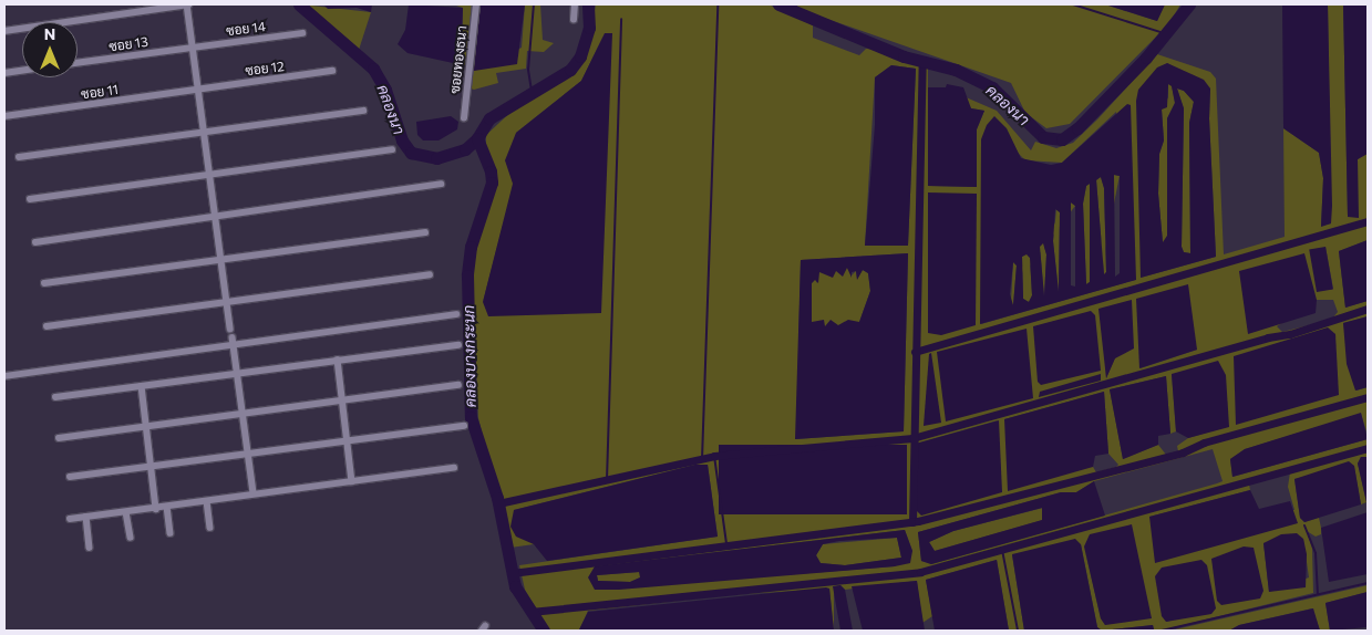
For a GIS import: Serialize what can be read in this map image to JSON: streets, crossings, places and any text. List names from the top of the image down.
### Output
{
  "streets": {
    "street": [
      "ซอย 14",
      "ซอย 13",
      "ซอยทองธนา",
      "ซอย 12",
      "ซอย 11"
    ]
  },
  "crossings": [
    ["ซอย 14", "ซอย 13"],
    ["ซอย 12", "ซอย 11"]
  ],
  "water": ["คลองนา", "คลองบางกระนก"],
  "north": "top"
}
